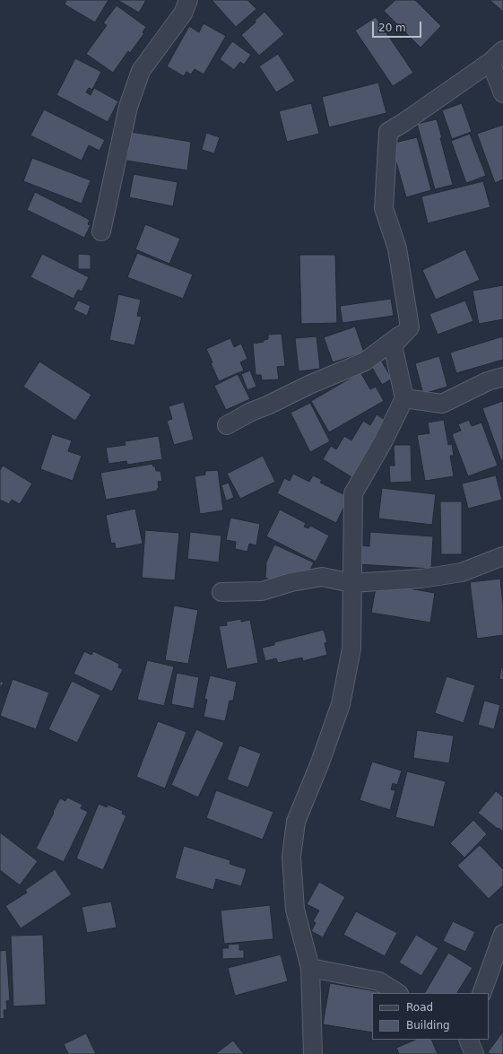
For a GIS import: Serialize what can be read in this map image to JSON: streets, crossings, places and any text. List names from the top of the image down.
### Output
{
  "legend": ["Road", "Building"],
  "scale_bar": "20 m"
}
